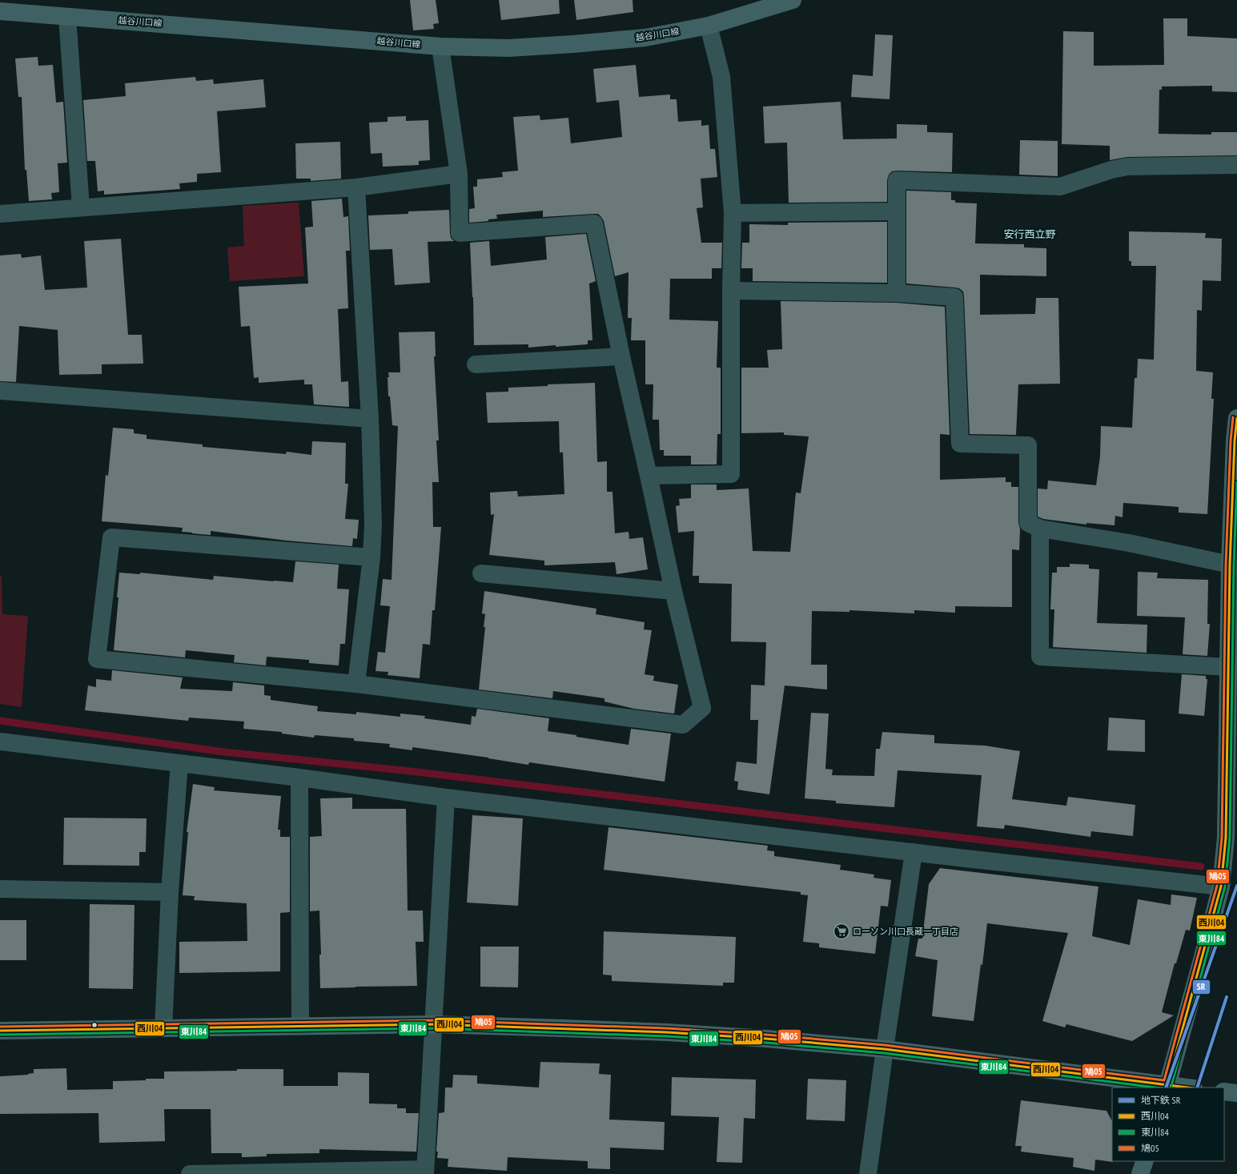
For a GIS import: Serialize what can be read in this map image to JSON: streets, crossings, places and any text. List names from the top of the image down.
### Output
{
  "streets": {
    "main road": ["越谷川口線"]
  },
  "districts": ["安行西立野"],
  "places": {
    "supermarket": ["ローソン川口長蔵一丁目店"]
  },
  "lines": [
    "transit line 鳩05",
    "transit line 西川04",
    "transit line 東川84",
    "metro line SR"
  ],
  "legend": [
    "地下鉄 SR",
    "西川04",
    "東川84",
    "鳩05"
  ]
}
